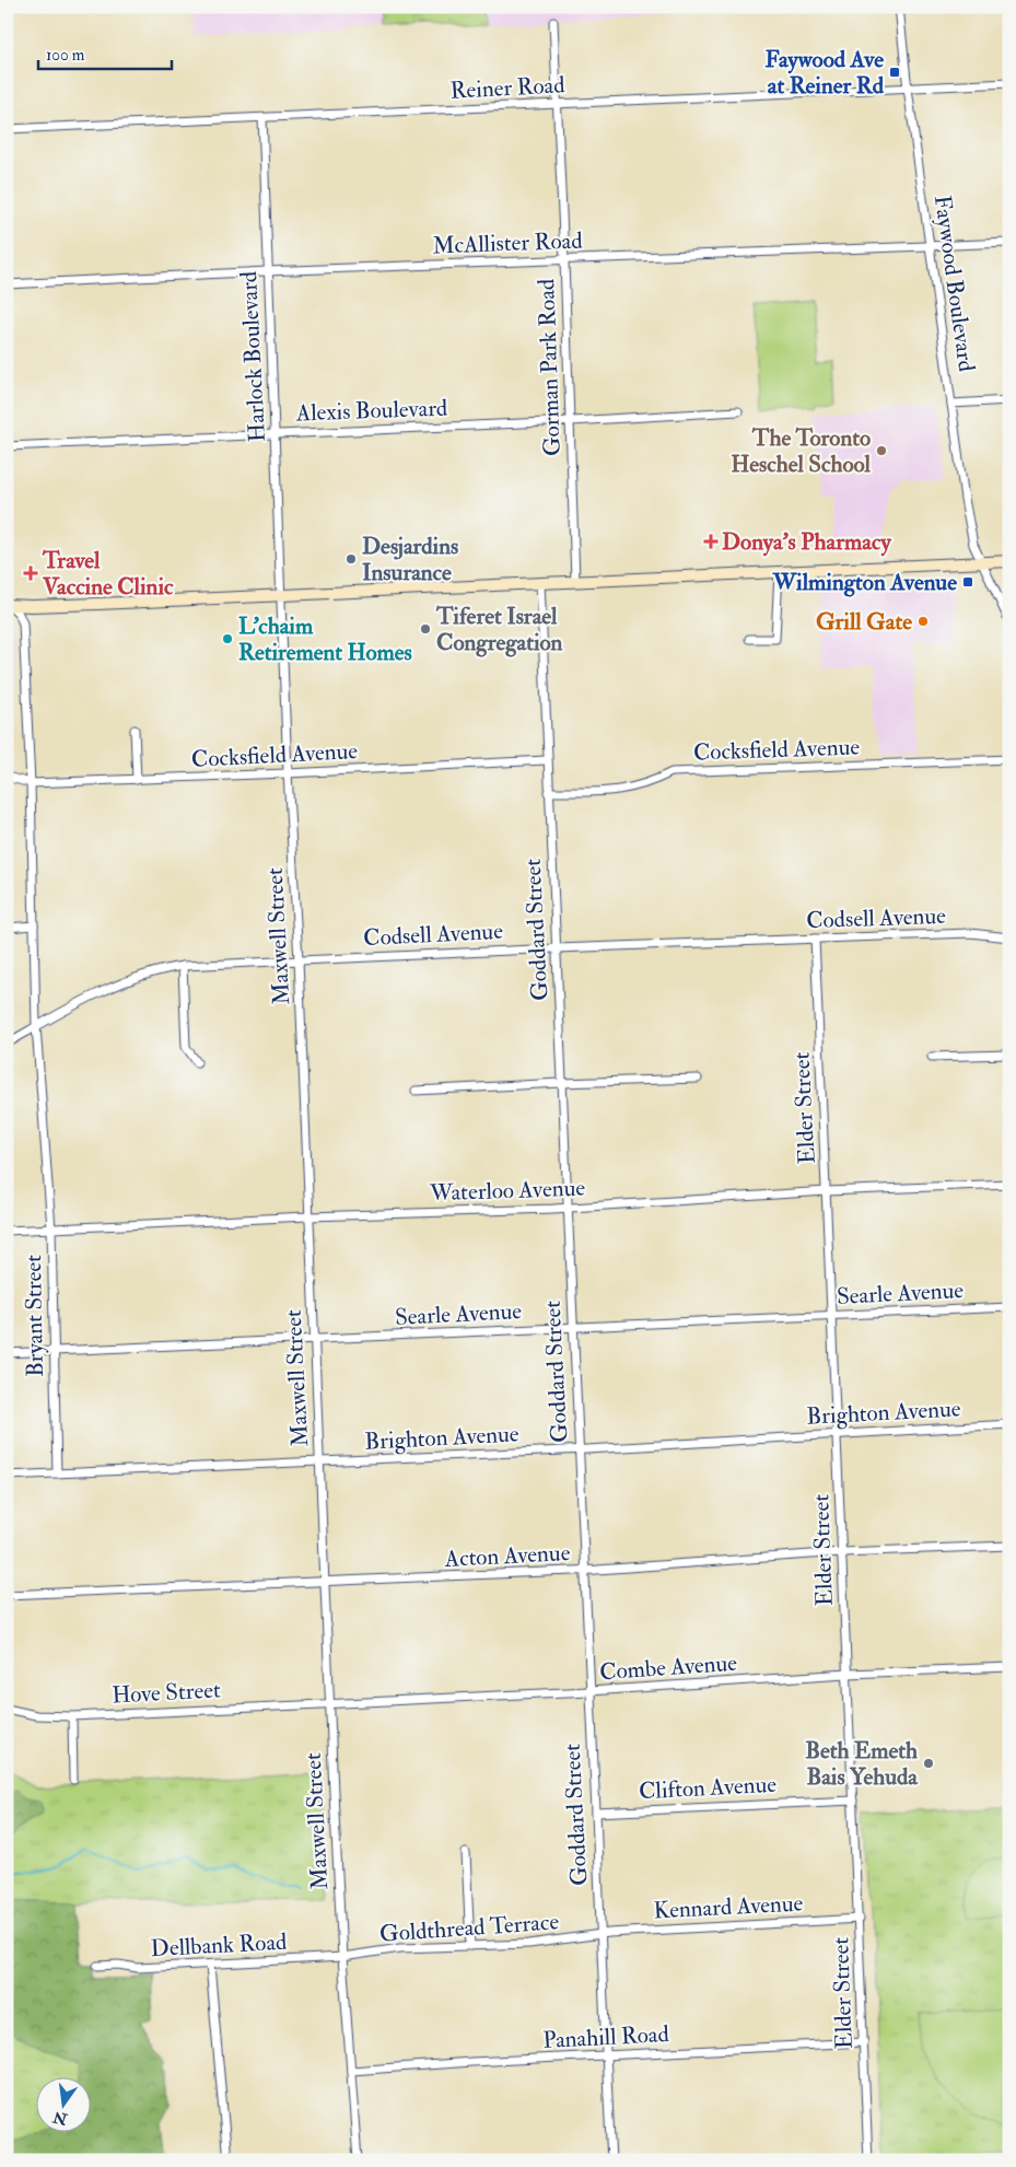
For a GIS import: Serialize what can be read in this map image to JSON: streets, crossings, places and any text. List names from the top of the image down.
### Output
{
  "streets": {
    "street": [
      "Reiner Road",
      "McAllister Road",
      "Faywood Boulevard",
      "Harlock Boulevard",
      "Gorman Park Road",
      "Alexis Boulevard",
      "Cocksfield Avenue",
      "Codsell Avenue",
      "Goddard Street",
      "Maxwell Street",
      "Elder Street",
      "Waterloo Avenue",
      "Searle Avenue",
      "Bryant Street",
      "Brighton Avenue",
      "Acton Avenue",
      "Combe Avenue",
      "Hove Street",
      "Clifton Avenue",
      "Kennard Avenue",
      "Goldthread Terrace",
      "Dellbank Road",
      "Panahill Road"
    ]
  },
  "crossings": [
    ["Reiner Road", "Faywood Boulevard"],
    ["Reiner Road", "Harlock Boulevard"],
    ["Reiner Road", "Gorman Park Road"],
    ["McAllister Road", "Faywood Boulevard"],
    ["McAllister Road", "Harlock Boulevard"],
    ["McAllister Road", "Gorman Park Road"],
    ["Harlock Boulevard", "Alexis Boulevard"],
    ["Harlock Boulevard", "Maxwell Street"],
    ["Gorman Park Road", "Alexis Boulevard"],
    ["Cocksfield Avenue", "Goddard Street"],
    ["Cocksfield Avenue", "Maxwell Street"],
    ["Cocksfield Avenue", "Bryant Street"],
    ["Codsell Avenue", "Goddard Street"],
    ["Codsell Avenue", "Maxwell Street"],
    ["Codsell Avenue", "Elder Street"],
    ["Codsell Avenue", "Bryant Street"],
    ["Goddard Street", "Waterloo Avenue"],
    ["Goddard Street", "Searle Avenue"],
    ["Goddard Street", "Brighton Avenue"],
    ["Goddard Street", "Acton Avenue"],
    ["Goddard Street", "Combe Avenue"],
    ["Goddard Street", "Clifton Avenue"],
    ["Goddard Street", "Kennard Avenue"],
    ["Goddard Street", "Goldthread Terrace"],
    ["Goddard Street", "Panahill Road"],
    ["Maxwell Street", "Waterloo Avenue"],
    ["Maxwell Street", "Searle Avenue"],
    ["Maxwell Street", "Brighton Avenue"],
    ["Maxwell Street", "Acton Avenue"],
    ["Maxwell Street", "Combe Avenue"],
    ["Maxwell Street", "Hove Street"],
    ["Maxwell Street", "Goldthread Terrace"],
    ["Maxwell Street", "Dellbank Road"],
    ["Maxwell Street", "Panahill Road"],
    ["Elder Street", "Waterloo Avenue"],
    ["Elder Street", "Searle Avenue"],
    ["Elder Street", "Brighton Avenue"],
    ["Elder Street", "Acton Avenue"],
    ["Elder Street", "Combe Avenue"],
    ["Elder Street", "Clifton Avenue"],
    ["Elder Street", "Kennard Avenue"],
    ["Elder Street", "Panahill Road"],
    ["Waterloo Avenue", "Bryant Street"],
    ["Searle Avenue", "Bryant Street"],
    ["Bryant Street", "Brighton Avenue"],
    ["Combe Avenue", "Hove Street"],
    ["Kennard Avenue", "Goldthread Terrace"],
    ["Goldthread Terrace", "Dellbank Road"]
  ],
  "places": {
    "transit": ["Faywood Ave at Reiner Rd", "Wilmington Avenue"],
    "other": [
      "The Toronto Heschel School",
      "Desjardins Insurance",
      "Grill Gate",
      "Tiferet Israel Congregation",
      "L'chaim Retirement Homes",
      "Beth Emeth Bais Yehuda"
    ],
    "health": ["Donya’s Pharmacy", "Travel Vaccine Clinic"]
  },
  "scale_bar": "100 m",
  "north": "bottom"
}
